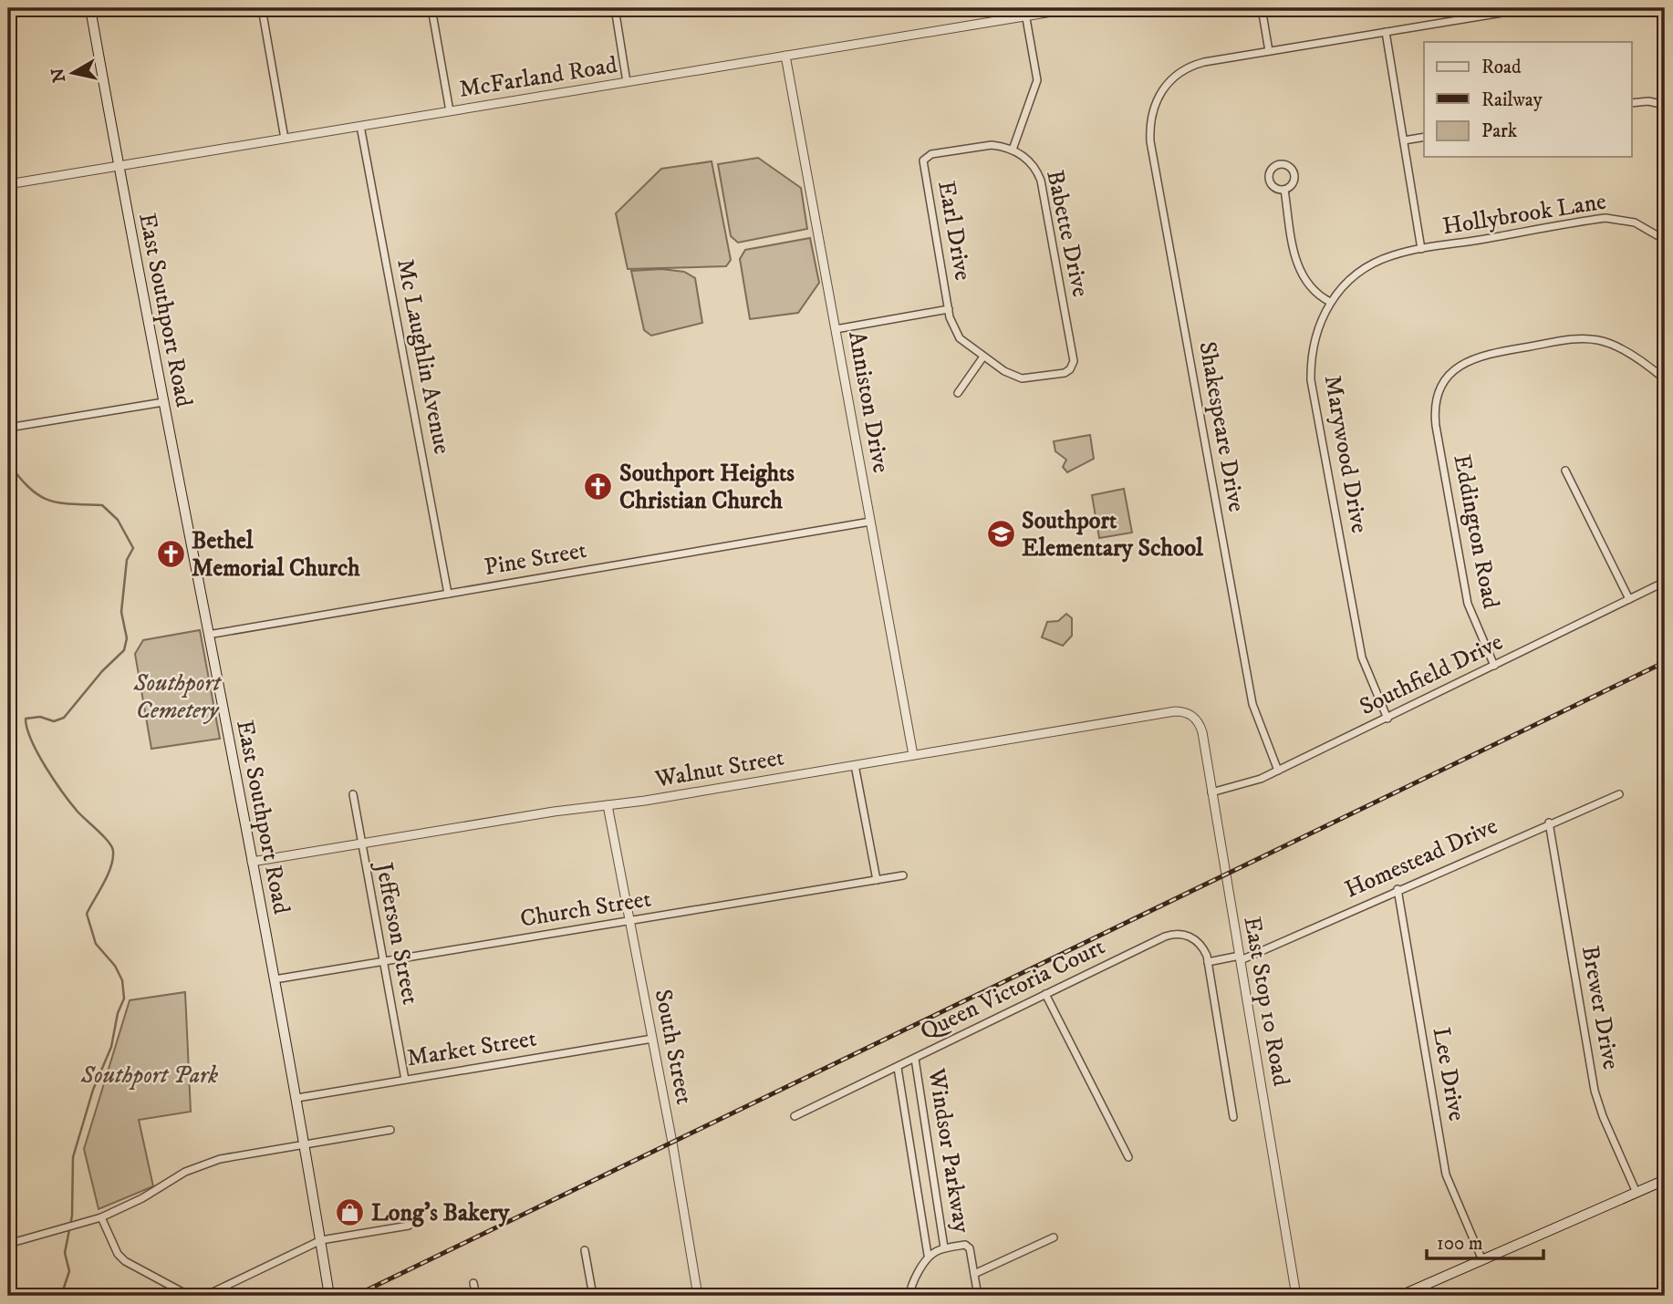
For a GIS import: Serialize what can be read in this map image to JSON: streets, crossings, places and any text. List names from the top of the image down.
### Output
{
  "streets": {
    "main road": ["East Southport Road"],
    "street": [
      "McFarland Road",
      "Hollybrook Lane",
      "Earl Drive",
      "Babette Drive",
      "Mc Laughlin Avenue",
      "Anniston Drive",
      "Shakespeare Drive",
      "Marywood Drive",
      "Eddington Road",
      "Pine Street",
      "Southfield Drive",
      "Walnut Street",
      "Homestead Drive",
      "Church Street",
      "Jefferson Street",
      "Queen Victoria Court",
      "East Stop 10 Road",
      "Brewer Drive",
      "South Street",
      "Market Street",
      "Lee Drive",
      "Windsor Parkway"
    ]
  },
  "crossings": [
    ["McFarland Road", "East Southport Road"],
    ["McFarland Road", "Mc Laughlin Avenue"],
    ["McFarland Road", "Anniston Drive"],
    ["Hollybrook Lane", "Marywood Drive"],
    ["Earl Drive", "Babette Drive"],
    ["East Southport Road", "Pine Street"],
    ["East Southport Road", "Walnut Street"],
    ["East Southport Road", "Church Street"],
    ["East Southport Road", "Market Street"],
    ["Mc Laughlin Avenue", "Pine Street"],
    ["Anniston Drive", "Pine Street"],
    ["Anniston Drive", "Walnut Street"],
    ["Shakespeare Drive", "Southfield Drive"],
    ["Marywood Drive", "Southfield Drive"],
    ["Eddington Road", "Southfield Drive"],
    ["Southfield Drive", "East Stop 10 Road"],
    ["Walnut Street", "Jefferson Street"],
    ["Walnut Street", "East Stop 10 Road"],
    ["Walnut Street", "South Street"],
    ["Homestead Drive", "East Stop 10 Road"],
    ["Homestead Drive", "Brewer Drive"],
    ["Homestead Drive", "Lee Drive"],
    ["Church Street", "Jefferson Street"],
    ["Church Street", "South Street"],
    ["Jefferson Street", "Market Street"],
    ["Queen Victoria Court", "Windsor Parkway"],
    ["South Street", "Market Street"]
  ],
  "parks": ["Southport Cemetery", "Southport Park"],
  "places": {
    "church": ["Southport Heights Christian Church", "Bethel Memorial Church"],
    "school or university": ["Southport Elementary School"],
    "shop": ["Long's Bakery"]
  },
  "legend": ["Road", "Railway", "Park"],
  "scale_bar": "100 m",
  "north": "left"
}
